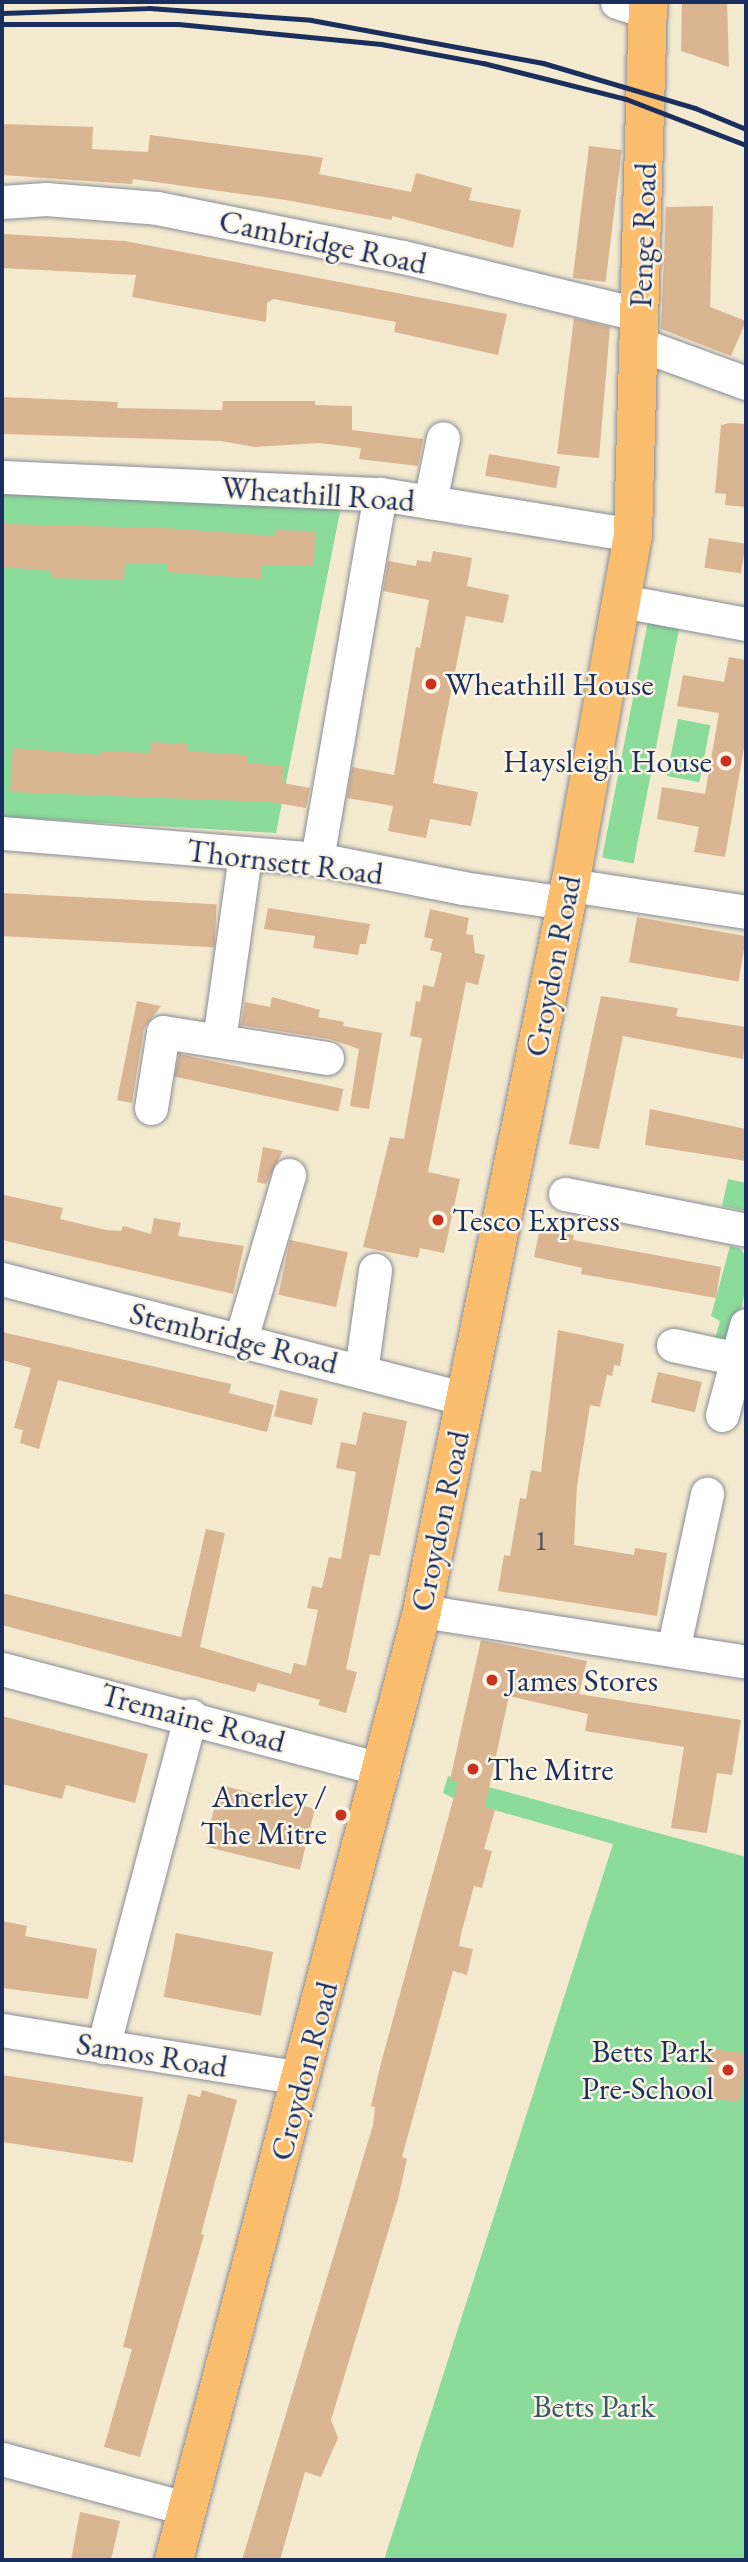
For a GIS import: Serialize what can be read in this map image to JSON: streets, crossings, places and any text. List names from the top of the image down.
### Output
{
  "streets": {
    "main road": ["Penge Road", "Croydon Road"],
    "street": [
      "Cambridge Road",
      "Wheathill Road",
      "Thornsett Road",
      "Stembridge Road",
      "Tremaine Road",
      "Samos Road"
    ]
  },
  "crossings": [
    ["Penge Road", "Cambridge Road"],
    ["Penge Road", "Croydon Road"],
    ["Wheathill Road", "Croydon Road"],
    ["Thornsett Road", "Croydon Road"],
    ["Croydon Road", "Stembridge Road"],
    ["Croydon Road", "Tremaine Road"],
    ["Croydon Road", "Samos Road"]
  ],
  "parks": ["Betts Park"],
  "places": [
    "Wheathill House",
    "Haysleigh House",
    "Tesco Express",
    "James Stores",
    "The Mitre",
    "Anerley / The Mitre",
    "Betts Park Pre-School"
  ],
  "house_numbers": ["1"]
}
